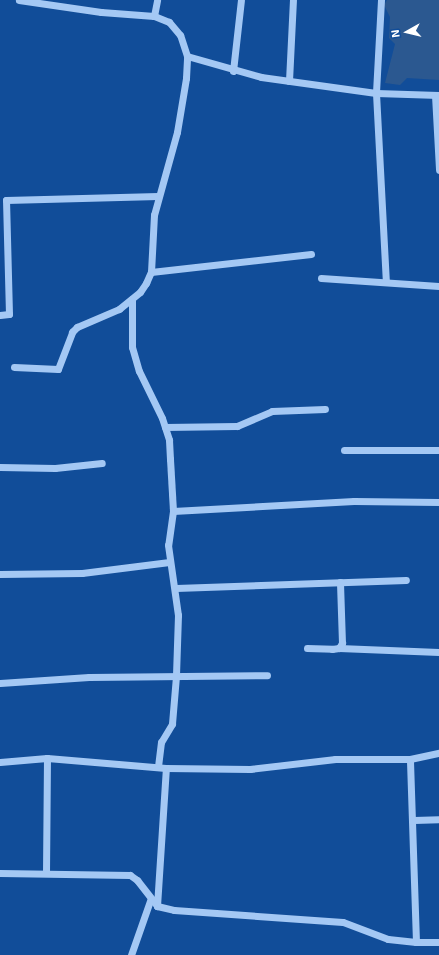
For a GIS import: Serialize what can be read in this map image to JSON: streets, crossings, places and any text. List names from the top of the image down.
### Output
{
  "north": "left"
}
